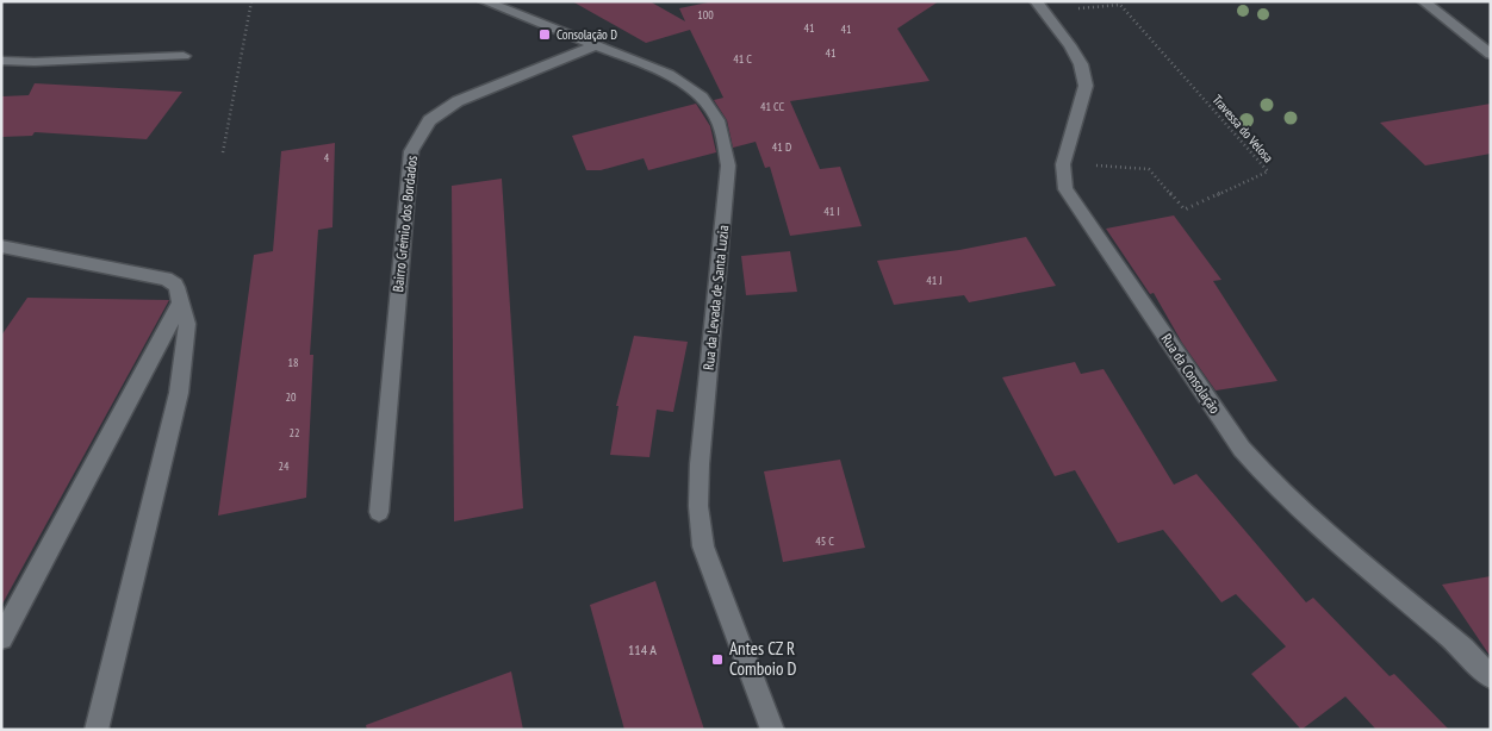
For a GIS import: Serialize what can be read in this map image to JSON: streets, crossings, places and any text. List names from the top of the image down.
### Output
{
  "streets": {
    "street": ["Bairro Grémio dos Bordados", "Rua da Levada de Santa Luzia", "Rua da Consolação"],
    "path": ["Travessa do Velosa"]
  },
  "crossings": [
    ["Travessa do Velosa", "Rua da Consolação"],
    ["Bairro Grémio dos Bordados", "Rua da Levada de Santa Luzia"]
  ],
  "places": {
    "transit": ["Consolação D", "Antes CZ R Comboio D"]
  },
  "house_numbers": [
    "100",
    "41",
    "41",
    "41",
    "41 C",
    "41 CC",
    "41 D",
    "4",
    "41 I",
    "41 J",
    "18",
    "20",
    "22",
    "24",
    "45 C",
    "114 A"
  ]
}
